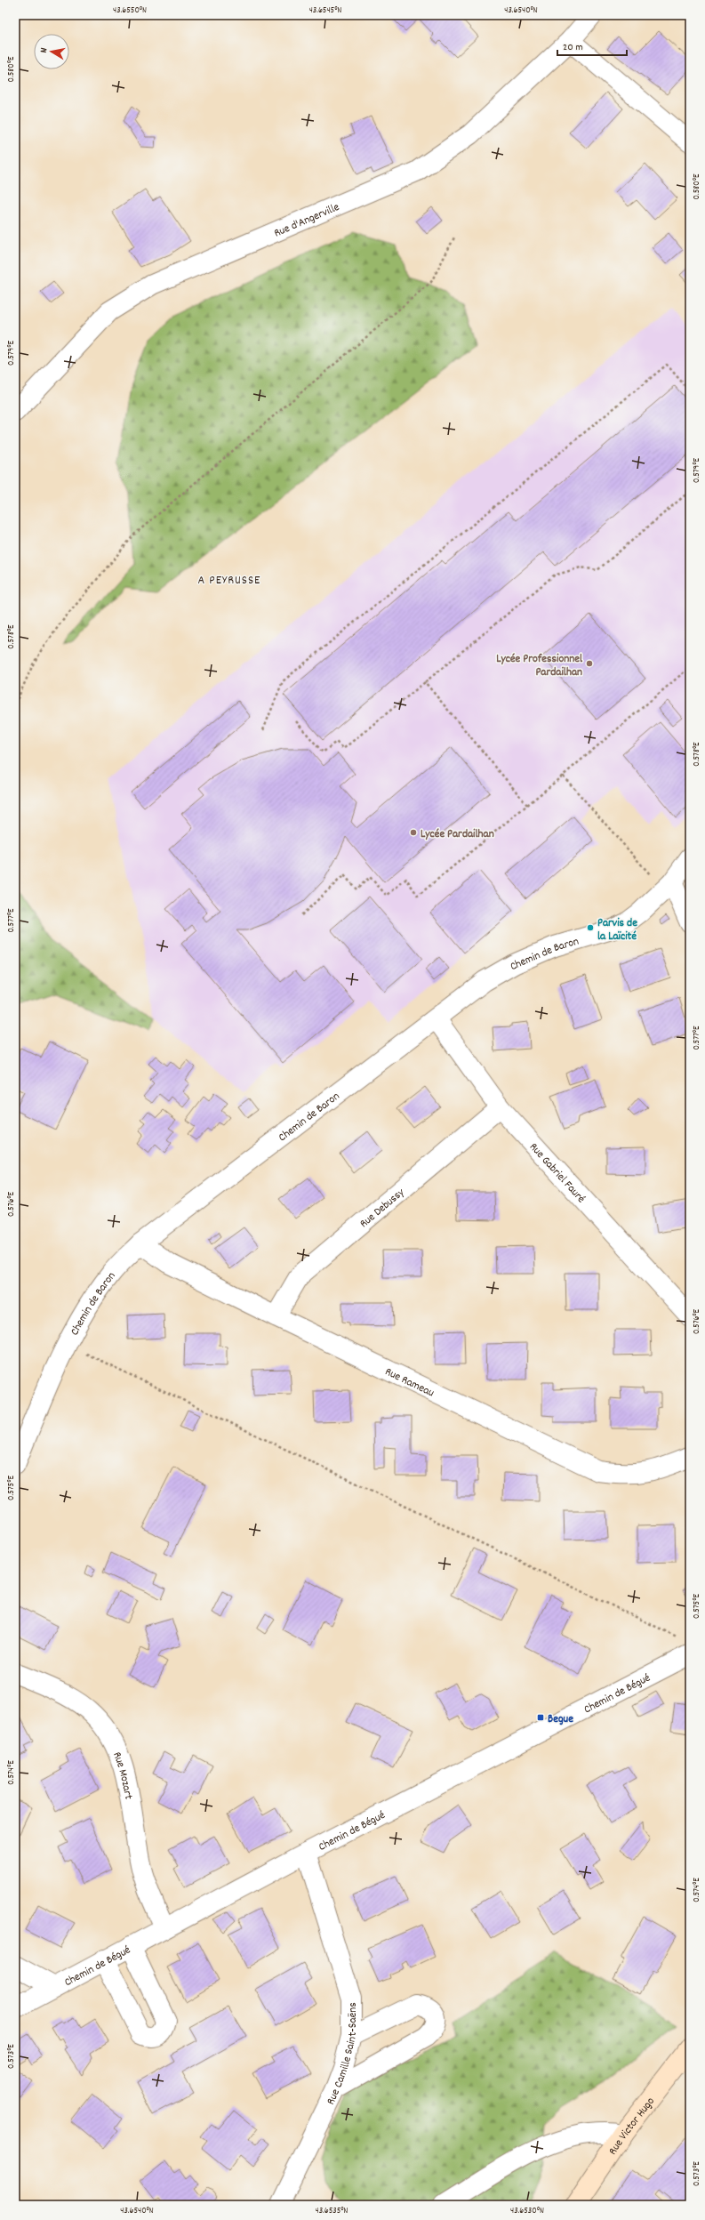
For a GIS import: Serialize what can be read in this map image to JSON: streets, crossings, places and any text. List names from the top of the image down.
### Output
{
  "streets": {
    "main road": ["Rue Victor Hugo"],
    "street": [
      "Rue d'Angerville",
      "Chemin de Baron",
      "Rue Gabriel Fauré",
      "Rue Debussy",
      "Rue Rameau",
      "Chemin de Bégué",
      "Rue Mozart",
      "Rue Camille Saint-Saëns"
    ]
  },
  "crossings": [
    ["Chemin de Baron", "Rue Gabriel Fauré"],
    ["Chemin de Baron", "Rue Rameau"],
    ["Rue Gabriel Fauré", "Rue Debussy"],
    ["Rue Debussy", "Rue Rameau"],
    ["Chemin de Bégué", "Rue Mozart"],
    ["Chemin de Bégué", "Rue Camille Saint-Saëns"]
  ],
  "districts": ["A PEYRUSSE"],
  "places": {
    "other": ["Lycée Professionnel Pardailhan", "Lycée Pardailhan", "Parvis de la Laïcité"],
    "transit": ["Begue"]
  },
  "scale_bar": "20 m",
  "north": "left",
  "coordinates": [
    "43.6550°N",
    "43.6545°N",
    "43.6540°N",
    "0.580°E",
    "0.579°E",
    "0.578°E",
    "0.577°E",
    "0.576°E",
    "0.575°E",
    "0.574°E",
    "0.573°E",
    "43.6535°N",
    "43.6530°N"
  ]
}
